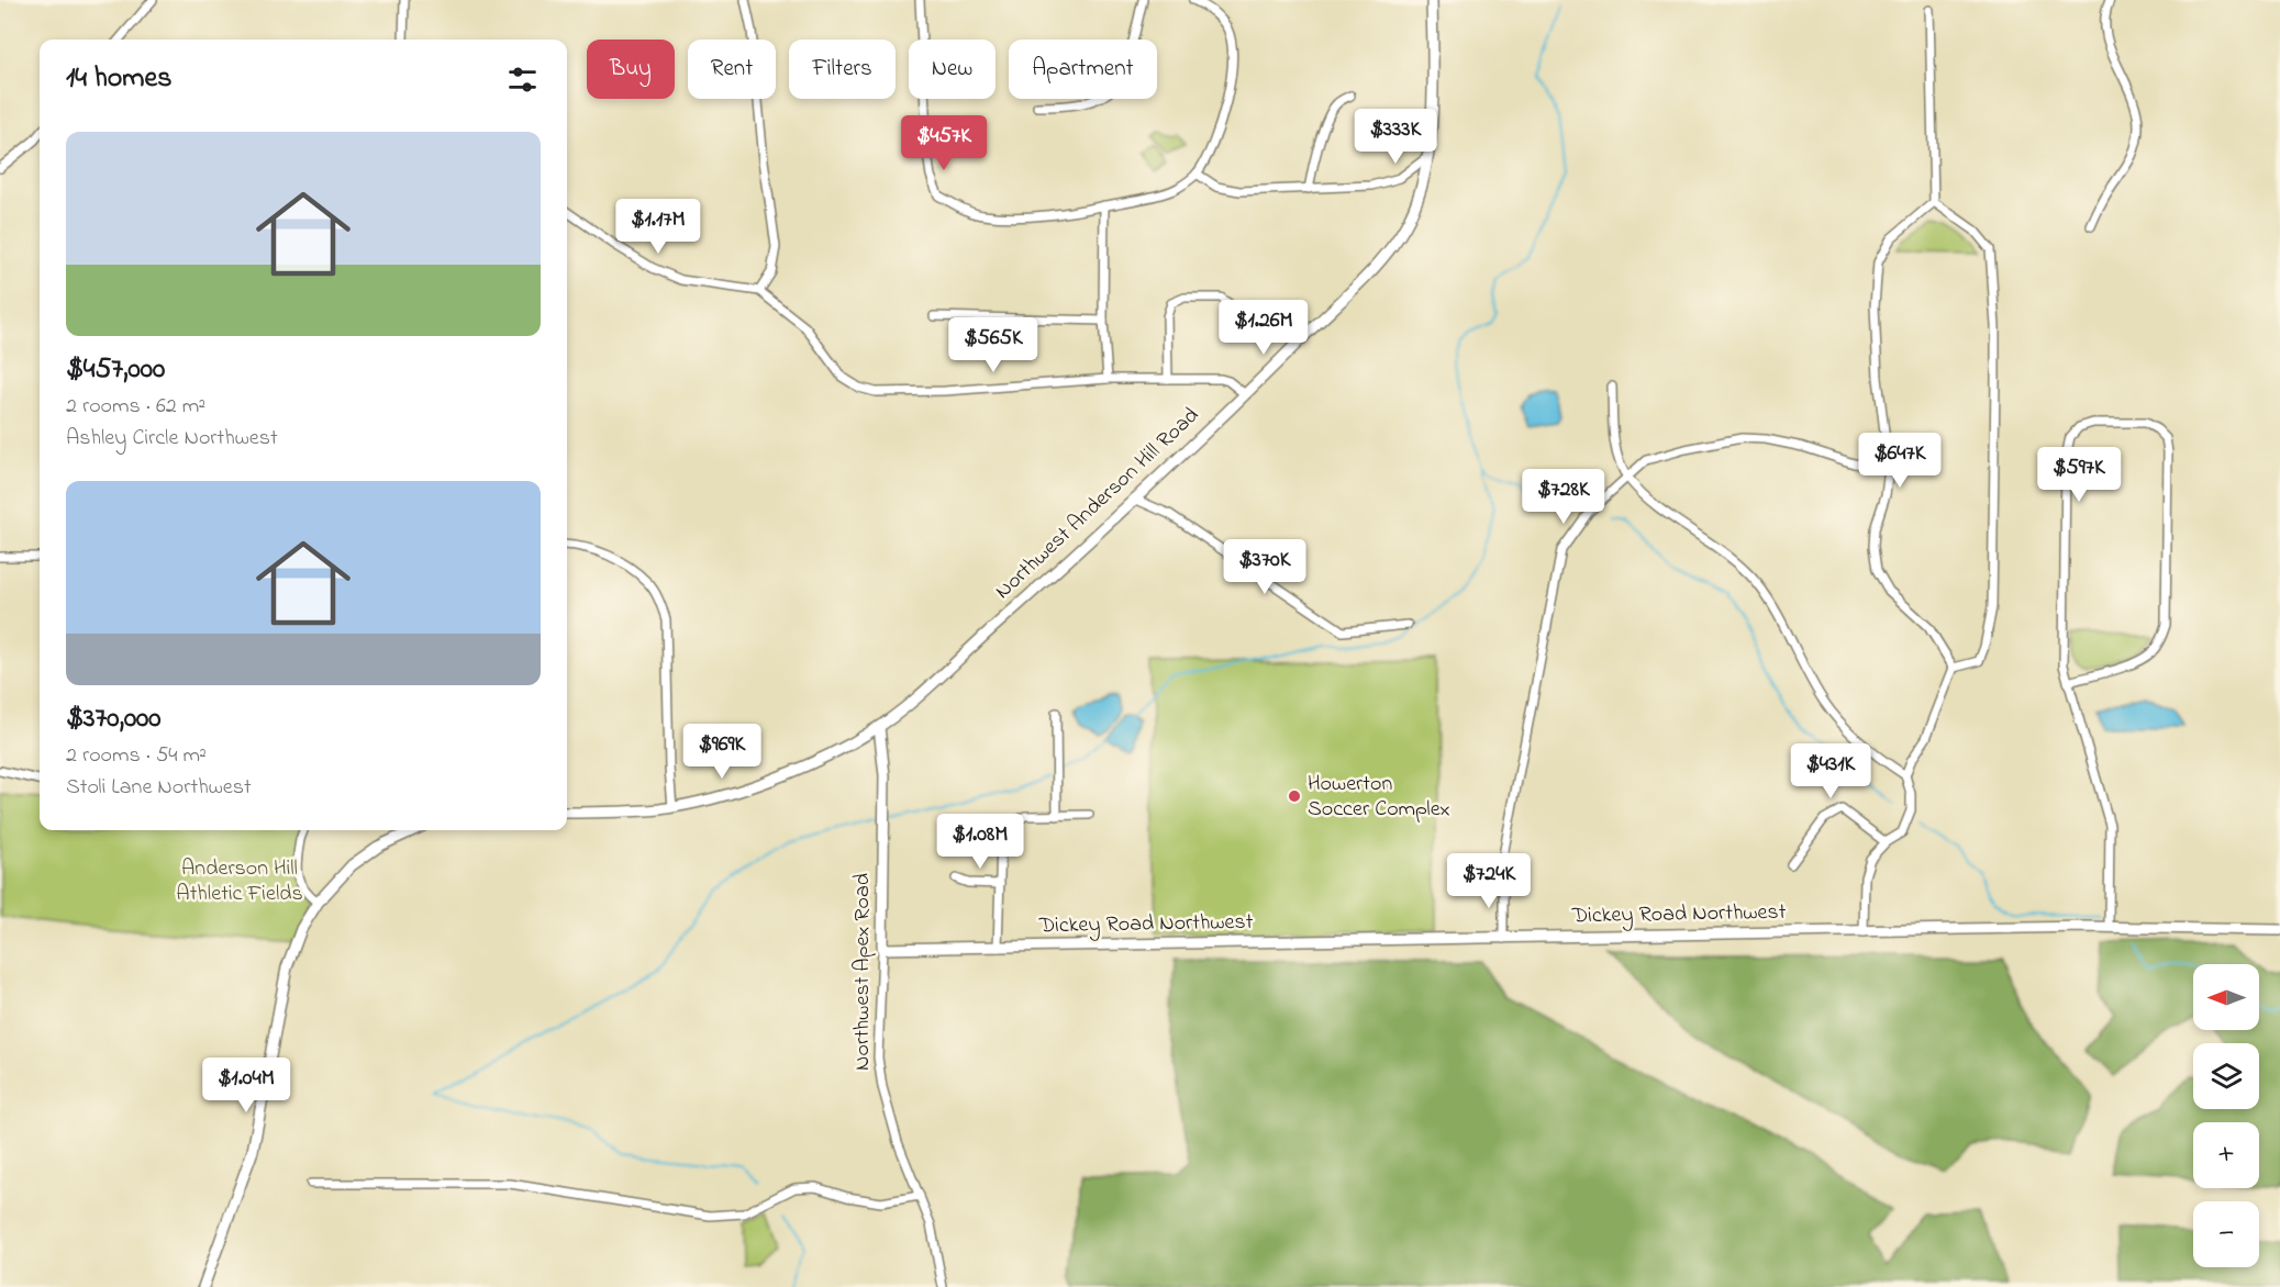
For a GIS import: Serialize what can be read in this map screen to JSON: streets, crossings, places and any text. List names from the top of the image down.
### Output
{
  "streets": {
    "main road": ["Northwest Anderson Hill Road", "Dickey Road Northwest", "Northwest Apex Road"]
  },
  "crossings": [
    ["Northwest Anderson Hill Road", "Northwest Apex Road"],
    ["Dickey Road Northwest", "Northwest Apex Road"]
  ],
  "parks": ["Anderson Hill Athletic Fields"],
  "places": ["Howerton Soccer Complex"],
  "north": "left",
  "page": {
    "chip": [
      "Buy",
      "Rent",
      "Filters",
      "New",
      "Apartment"
    ],
    "heading": "14 homes",
    "price": [
      "$333K",
      "$457K",
      "$1.17M",
      "$1.26M",
      "$565K",
      "$647K",
      "$597K",
      "$728K",
      "$370K",
      "$969K",
      "$431K",
      "$1.08M",
      "$724K",
      "$1.04M"
    ],
    "list": [
      {
        "name": "$457,000",
        "note": "2 rooms · 62 m² · Ashley Circle Northwest"
      },
      {
        "name": "$370,000",
        "note": "2 rooms · 54 m² · Stoli Lane Northwest"
      }
    ],
    "map_buttons": ["+", "−"]
  }
}
